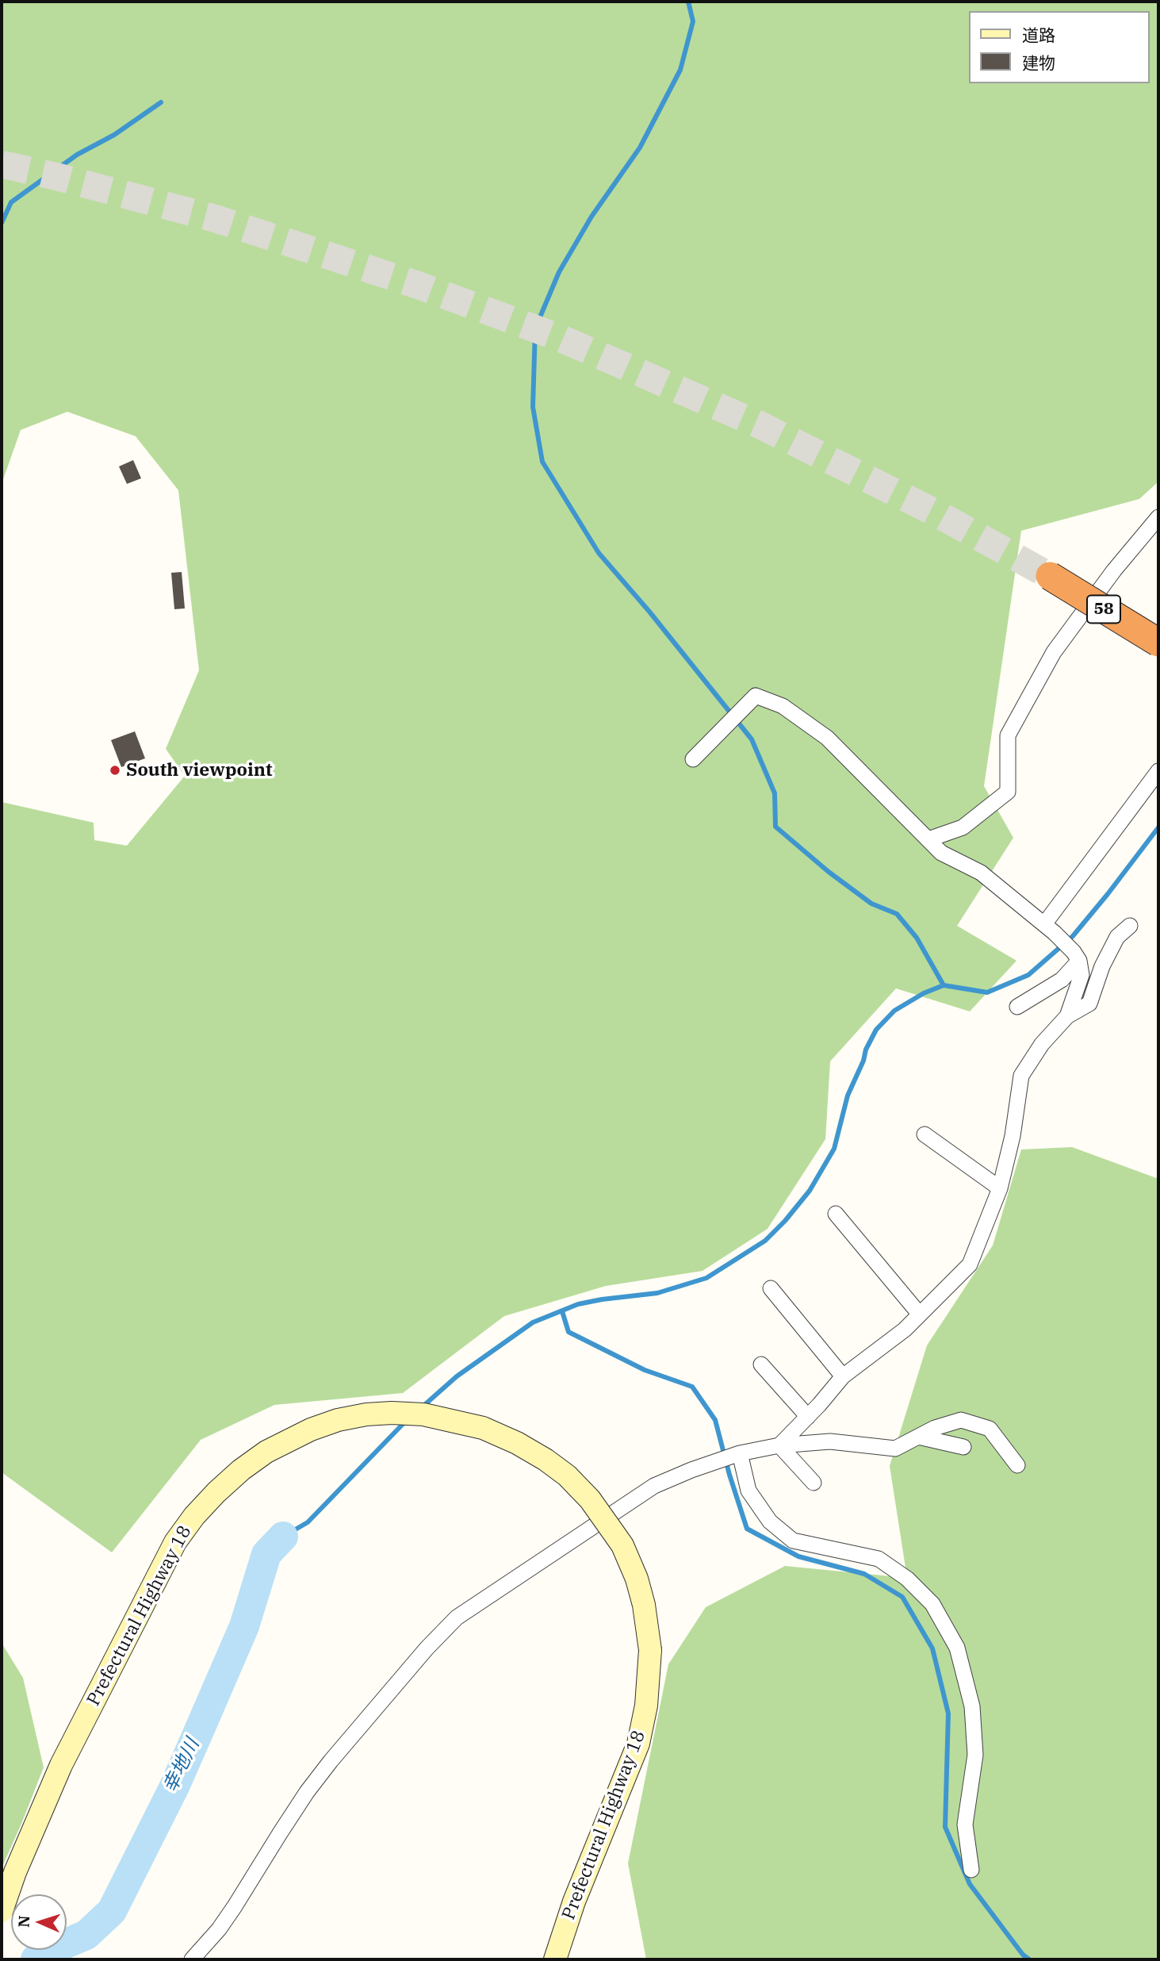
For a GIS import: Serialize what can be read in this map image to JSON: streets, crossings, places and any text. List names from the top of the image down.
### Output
{
  "streets": {
    "highway": ["58"],
    "main road": ["Prefectural Highway 18"]
  },
  "water": ["幸地川"],
  "places": ["South viewpoint"],
  "legend": ["道路", "建物"],
  "north": "left"
}
